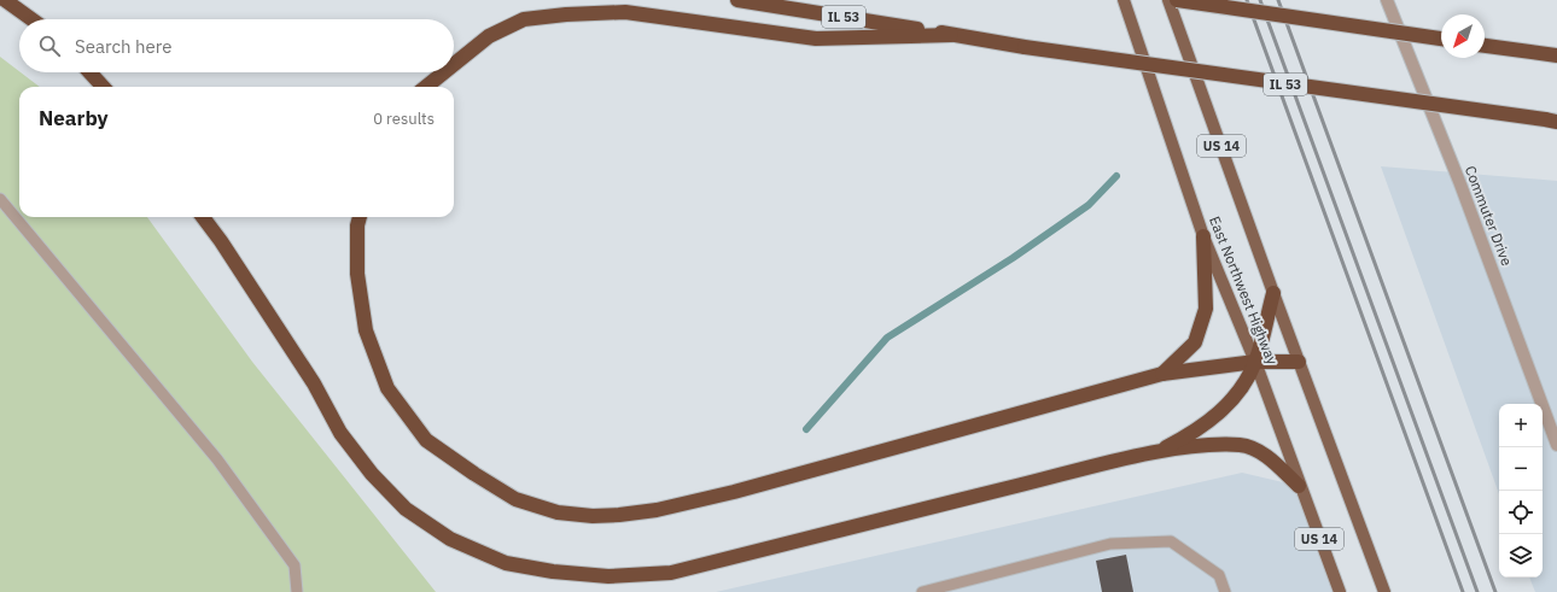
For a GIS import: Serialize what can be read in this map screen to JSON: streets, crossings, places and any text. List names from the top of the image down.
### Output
{
  "streets": {
    "highway": ["IL 53"],
    "main road": ["US 14", "East Northwest Highway"],
    "street": ["Commuter Drive"]
  },
  "north": "bottom left",
  "page": {
    "search": "Search here",
    "heading": ["Nearby", "0 results"],
    "map_buttons": ["+", "−"]
  }
}
